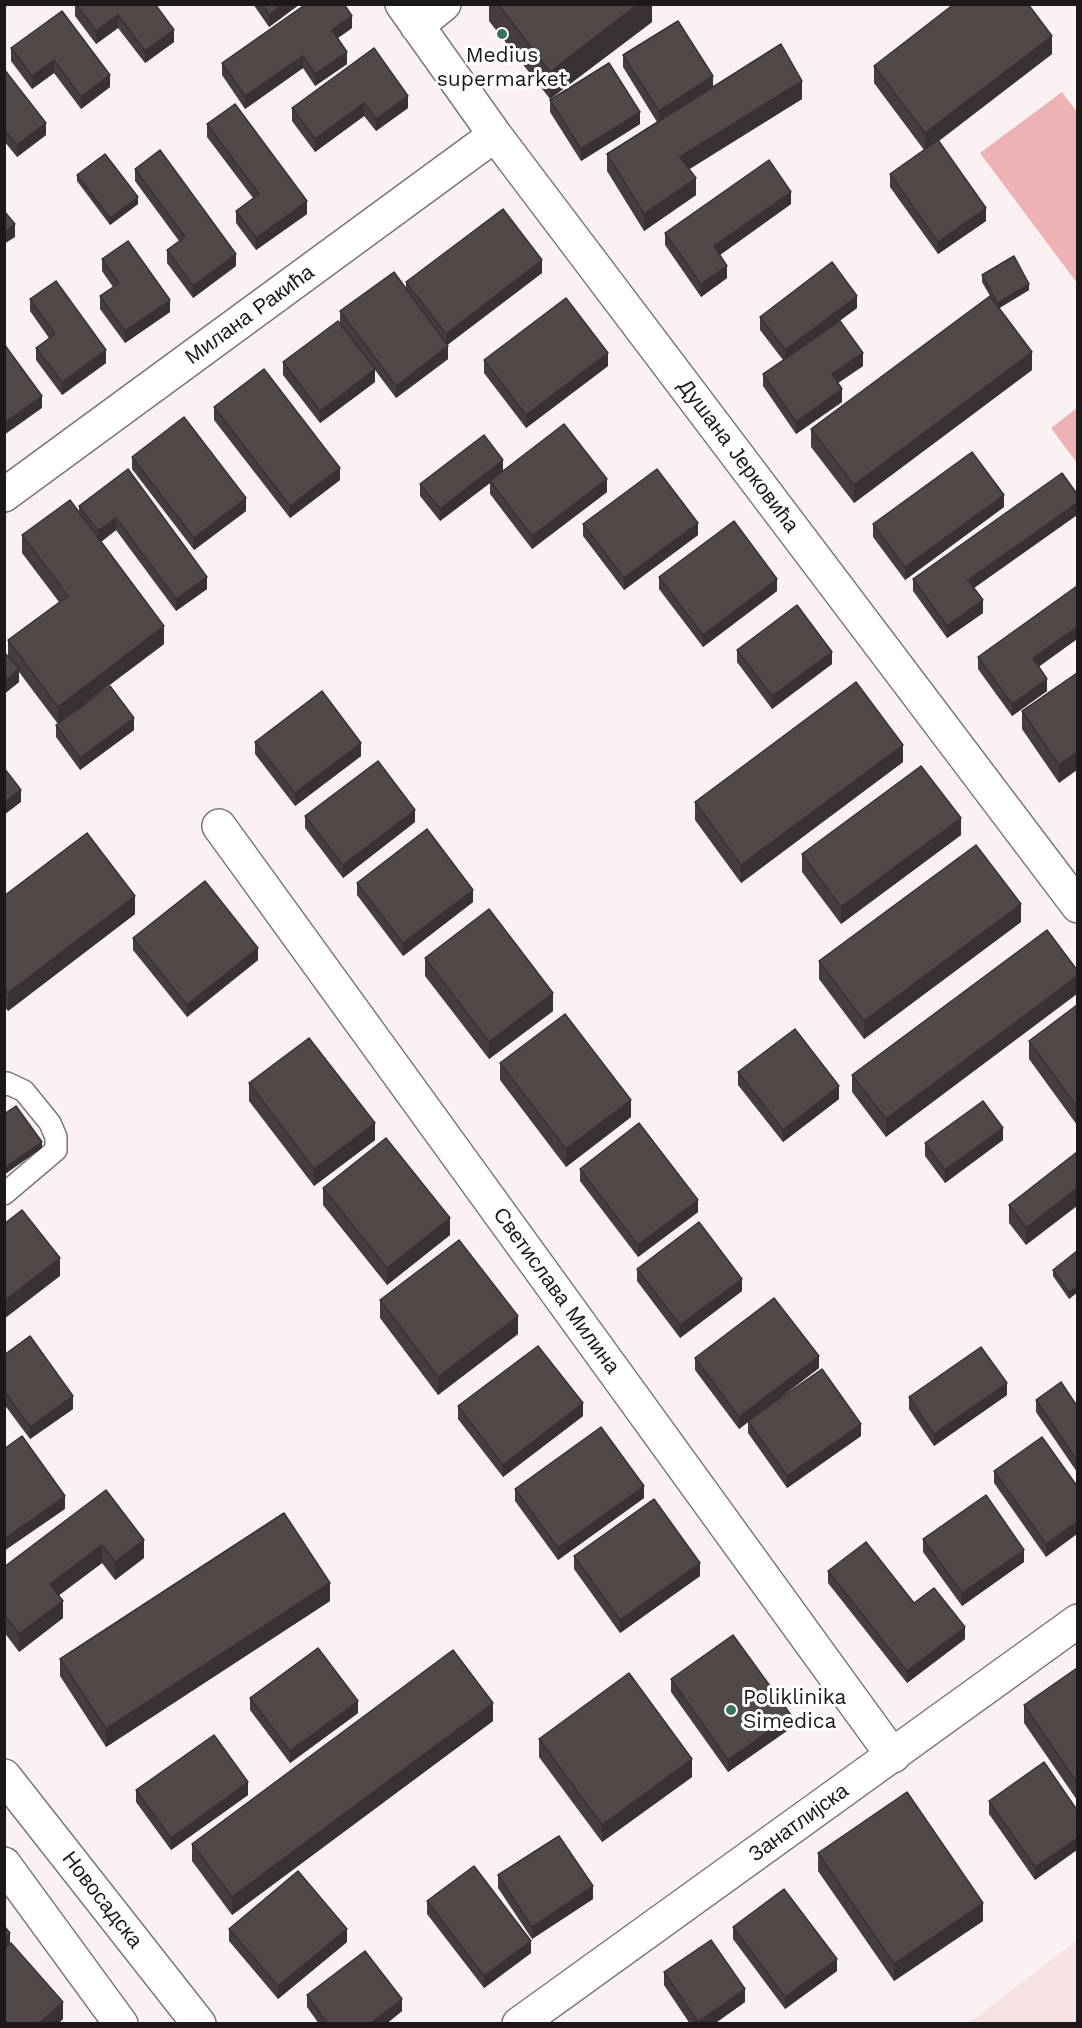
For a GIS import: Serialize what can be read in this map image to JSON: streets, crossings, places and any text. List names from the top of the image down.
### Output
{
  "streets": {
    "street": [
      "Милана Ракића",
      "Душана Јерковића",
      "Светислава Милина",
      "Занатлијска",
      "Новосадска"
    ]
  },
  "crossings": [
    ["Милана Ракића", "Душана Јерковића"],
    ["Светислава Милина", "Занатлијска"]
  ],
  "places": ["Medius supermarket", "Poliklinika Simedica"]
}
